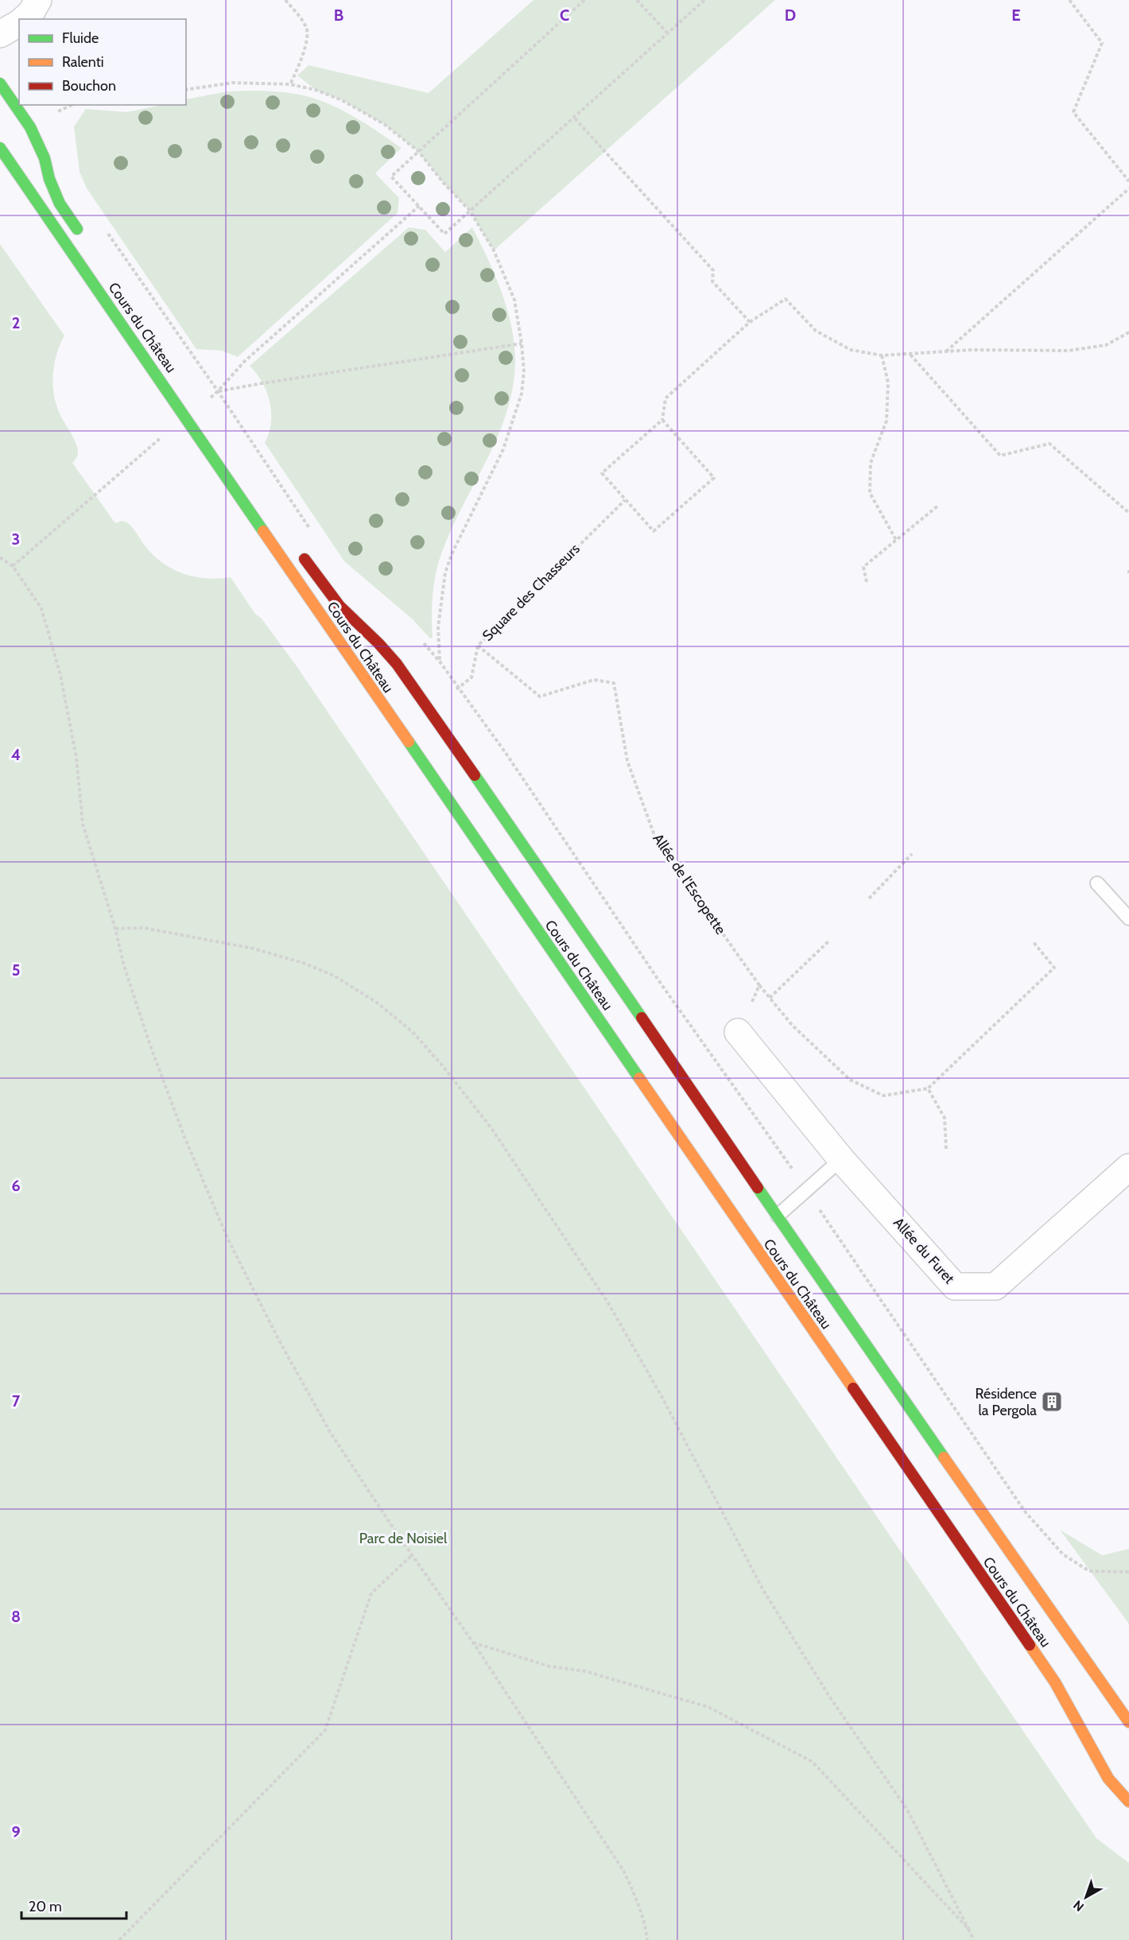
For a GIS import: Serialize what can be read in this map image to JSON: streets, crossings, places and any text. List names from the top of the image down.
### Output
{
  "streets": {
    "main road": ["Cours du Château"],
    "street": ["Allée du Furet"],
    "path": ["Square des Chasseurs", "Allée de l'Escopette"]
  },
  "crossings": [
    ["Cours du Château", "Square des Chasseurs"],
    ["Square des Chasseurs", "Allée de l'Escopette"]
  ],
  "parks": ["Parc de Noisiel"],
  "places": {
    "building": ["Résidence la Pergola"]
  },
  "legend": ["Fluide", "Ralenti", "Bouchon"],
  "scale_bar": "20 m",
  "north": "bottom left",
  "grid": {
    "columns": [
      "B",
      "C",
      "D",
      "E"
    ],
    "rows": [
      "2",
      "3",
      "4",
      "5",
      "6",
      "7",
      "8",
      "9"
    ]
  }
}
